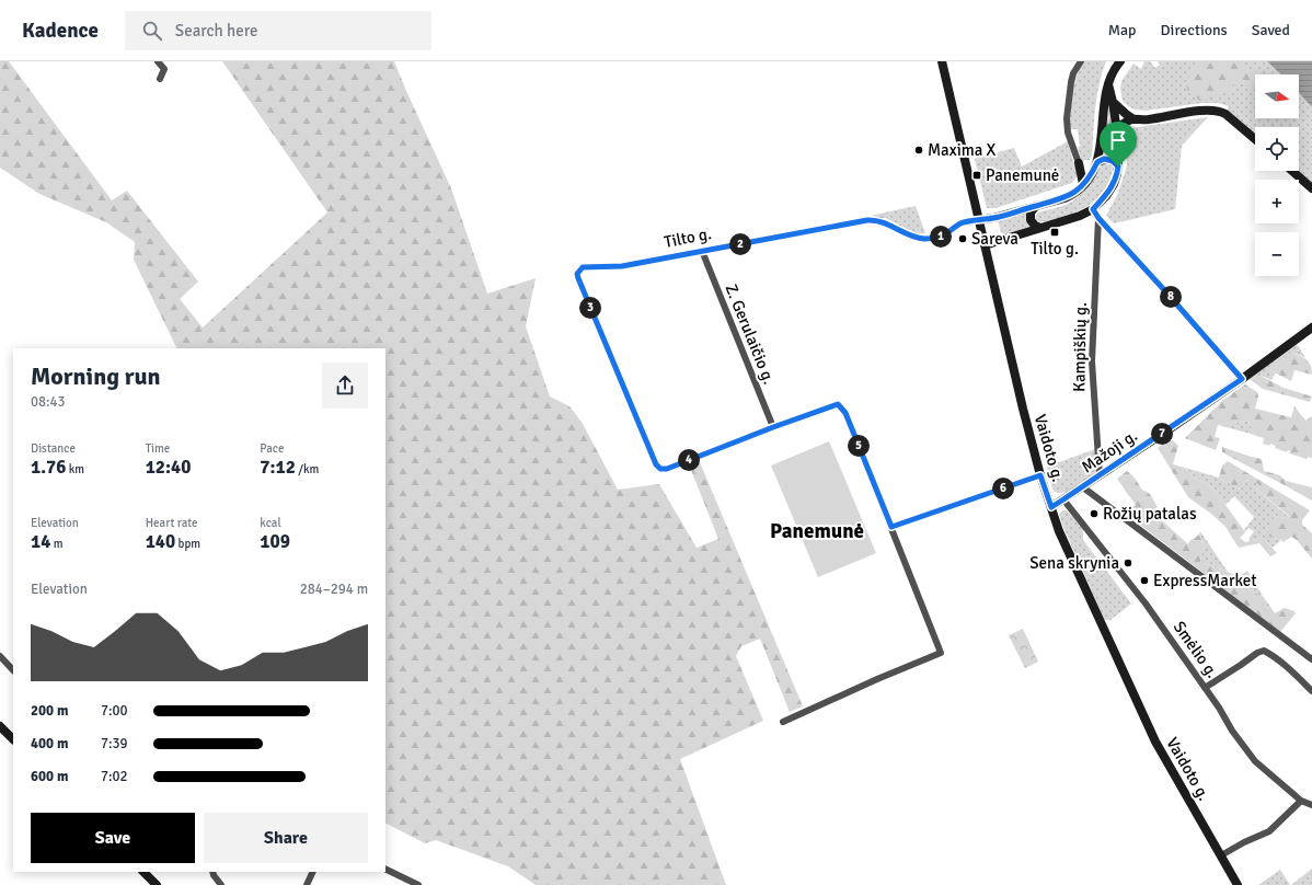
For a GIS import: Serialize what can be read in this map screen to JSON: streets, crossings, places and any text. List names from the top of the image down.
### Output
{
  "streets": {
    "main road": ["Tilto g.", "Vaidoto g.", "Mažoji g."],
    "street": ["Z. Gerulaičio g.", "Kampiškių g.", "Smėlio g."]
  },
  "crossings": [
    ["Tilto g.", "Z. Gerulaičio g."],
    ["Tilto g.", "Vaidoto g."],
    ["Kampiškių g.", "Mažoji g."],
    ["Vaidoto g.", "Mažoji g."],
    ["Mažoji g.", "Smėlio g."]
  ],
  "districts": ["Panemunė"],
  "places": {
    "other": [
      "Maxima X",
      "Sareva",
      "Rožių patalas",
      "Sena skrynia",
      "ExpressMarket"
    ],
    "transit": ["Panemunė", "Tilto g."]
  },
  "north": "right",
  "page": {
    "header": "Kadence",
    "search": "Search here",
    "nav": ["Map", "Directions", "Saved"],
    "map_buttons": ["+", "−"],
    "pins": [
      "1",
      "2",
      "8",
      "3",
      "7",
      "5",
      "4",
      "6"
    ],
    "heading": ["Morning run", "08:43"],
    "stats": [
      ["Distance", "1.76 km"],
      ["Time", "12:40"],
      ["Pace", "7:12 /km"],
      ["Elevation", "14 m"],
      ["Heart rate", "140 bpm"],
      ["kcal", "109"]
    ],
    "chart": ["Elevation", "284–294 m"],
    "list": [
      {
        "name": "200 m",
        "note": "7:00"
      },
      {
        "name": "400 m",
        "note": "7:39"
      },
      {
        "name": "600 m",
        "note": "7:02"
      }
    ],
    "buttons": ["Save", "Share"]
  }
}
